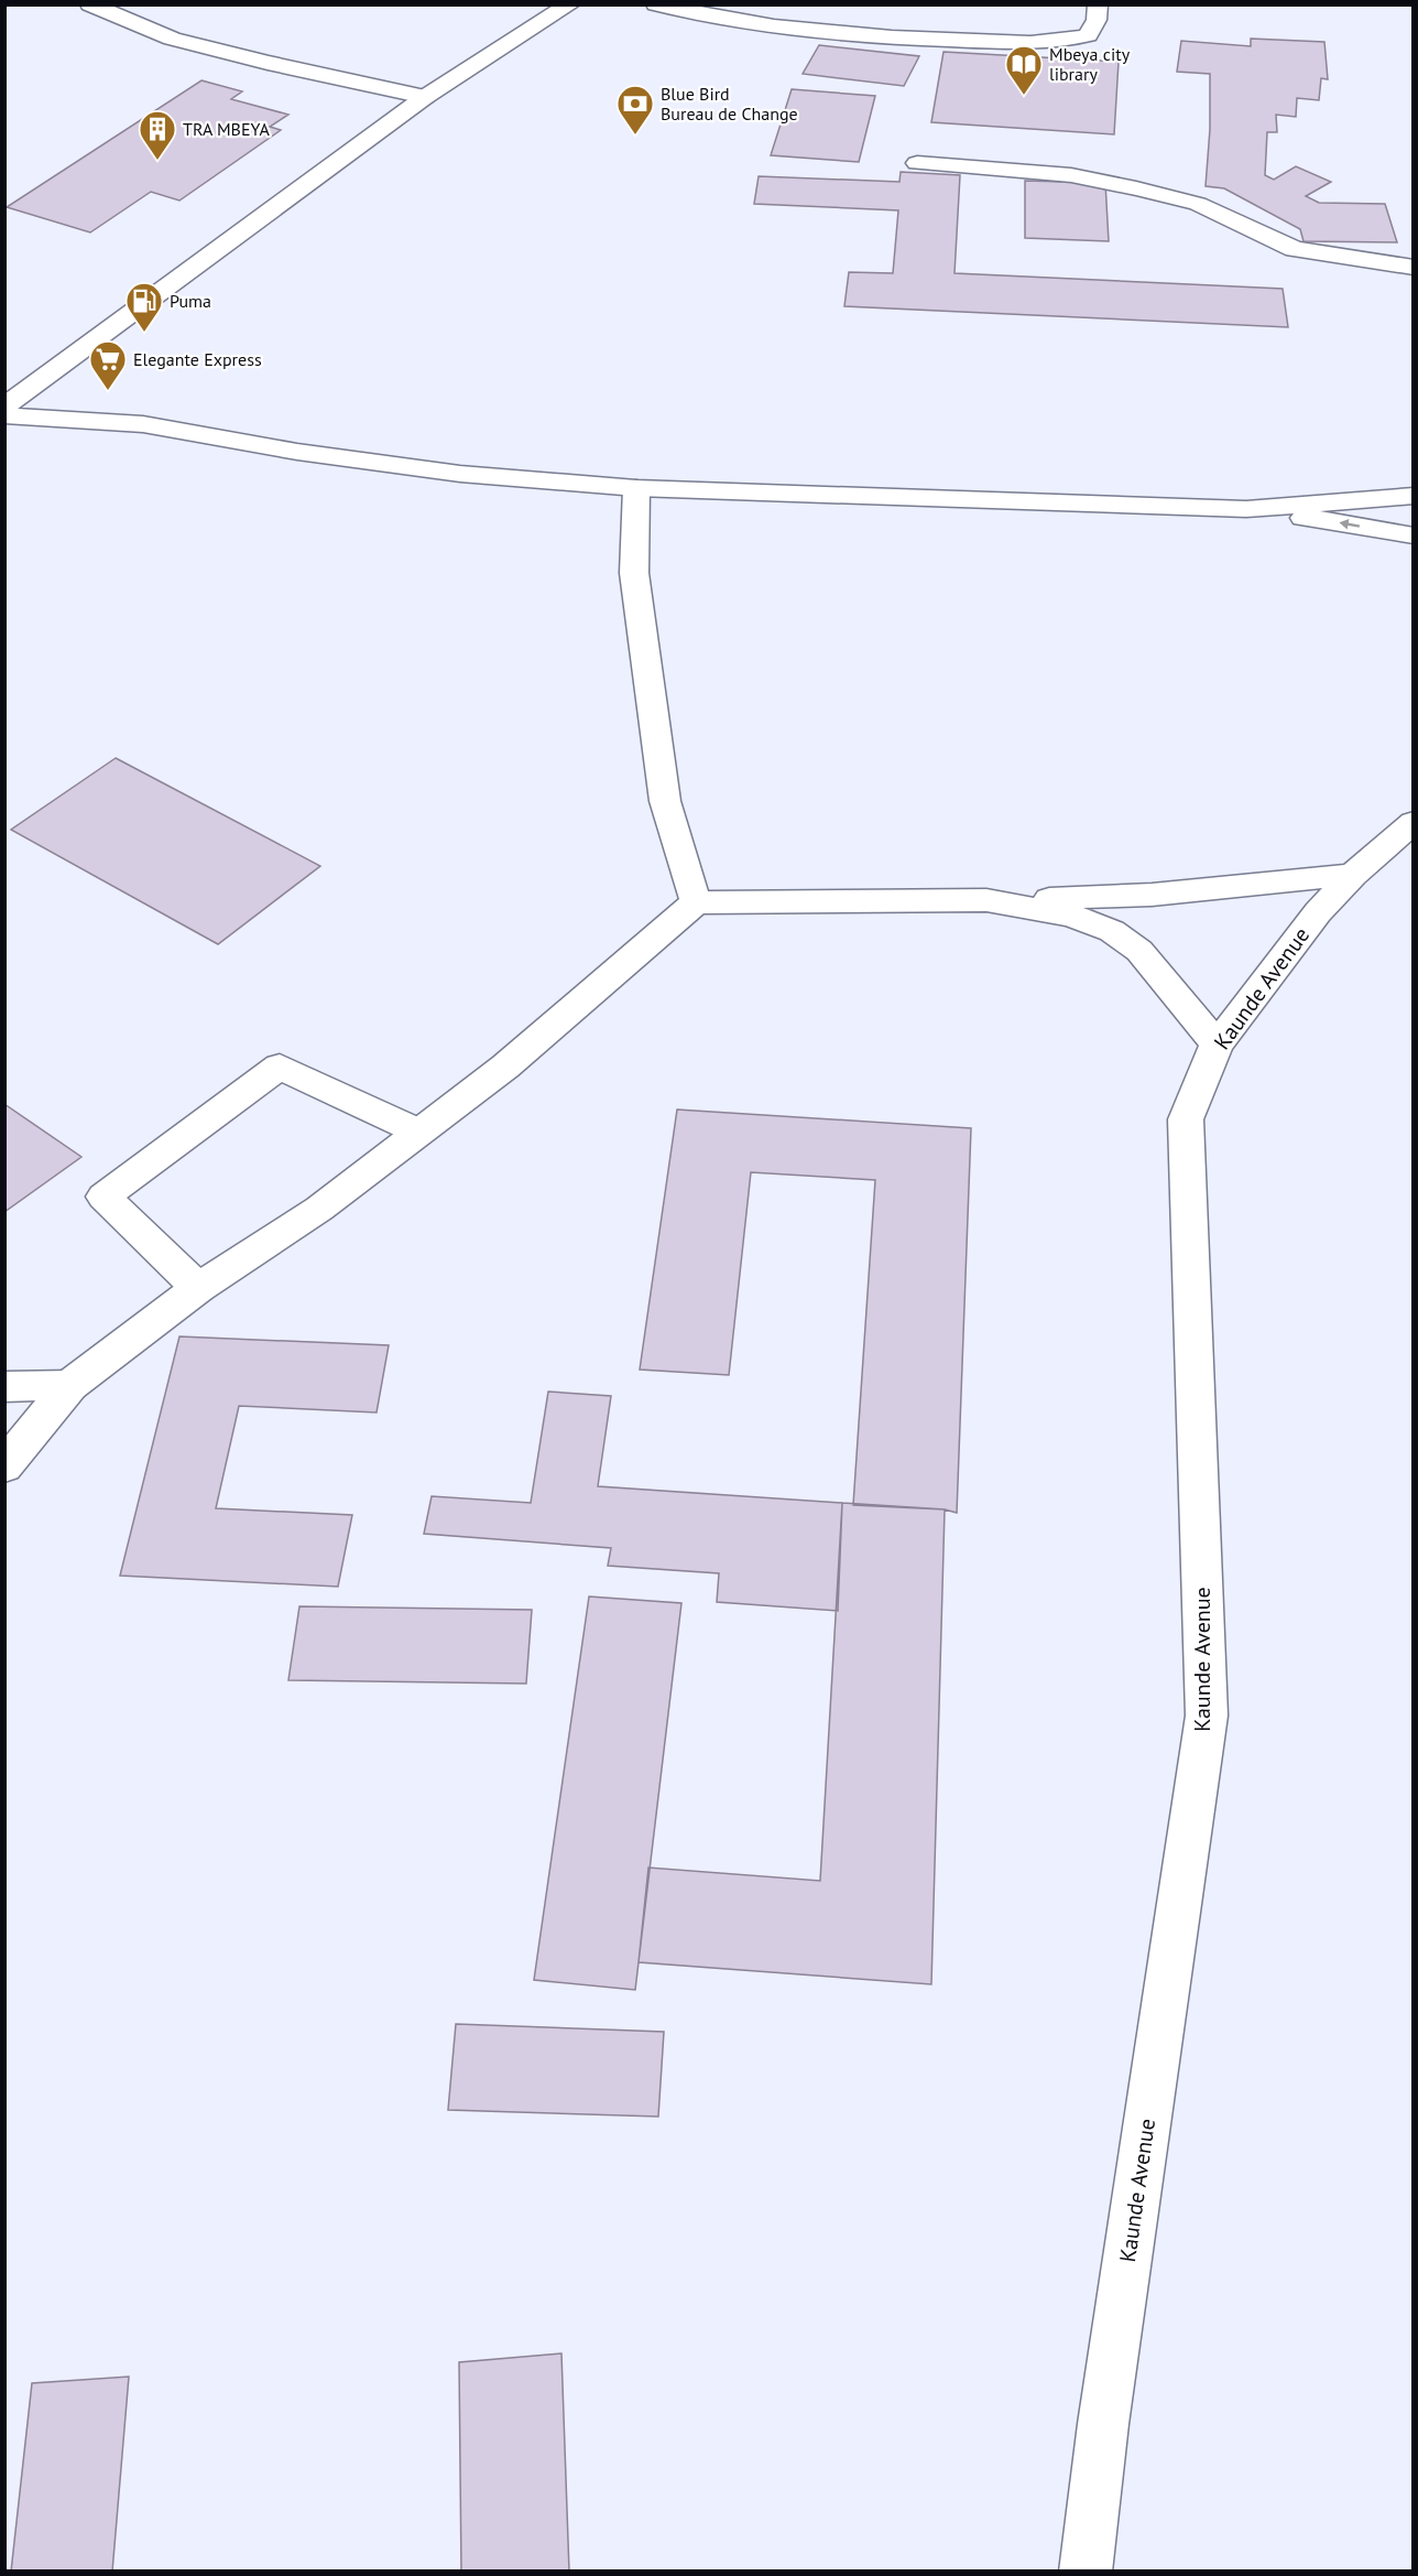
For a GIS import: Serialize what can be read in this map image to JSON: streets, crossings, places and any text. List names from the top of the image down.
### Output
{
  "streets": {
    "street": ["Kaunde Avenue"]
  },
  "places": {
    "library": ["Mbeya city library"],
    "bank": ["Blue Bird Bureau de Change"],
    "building": ["TRA MBEYA"],
    "fuel station": ["Puma"],
    "supermarket": ["Elegante Express"]
  }
}
